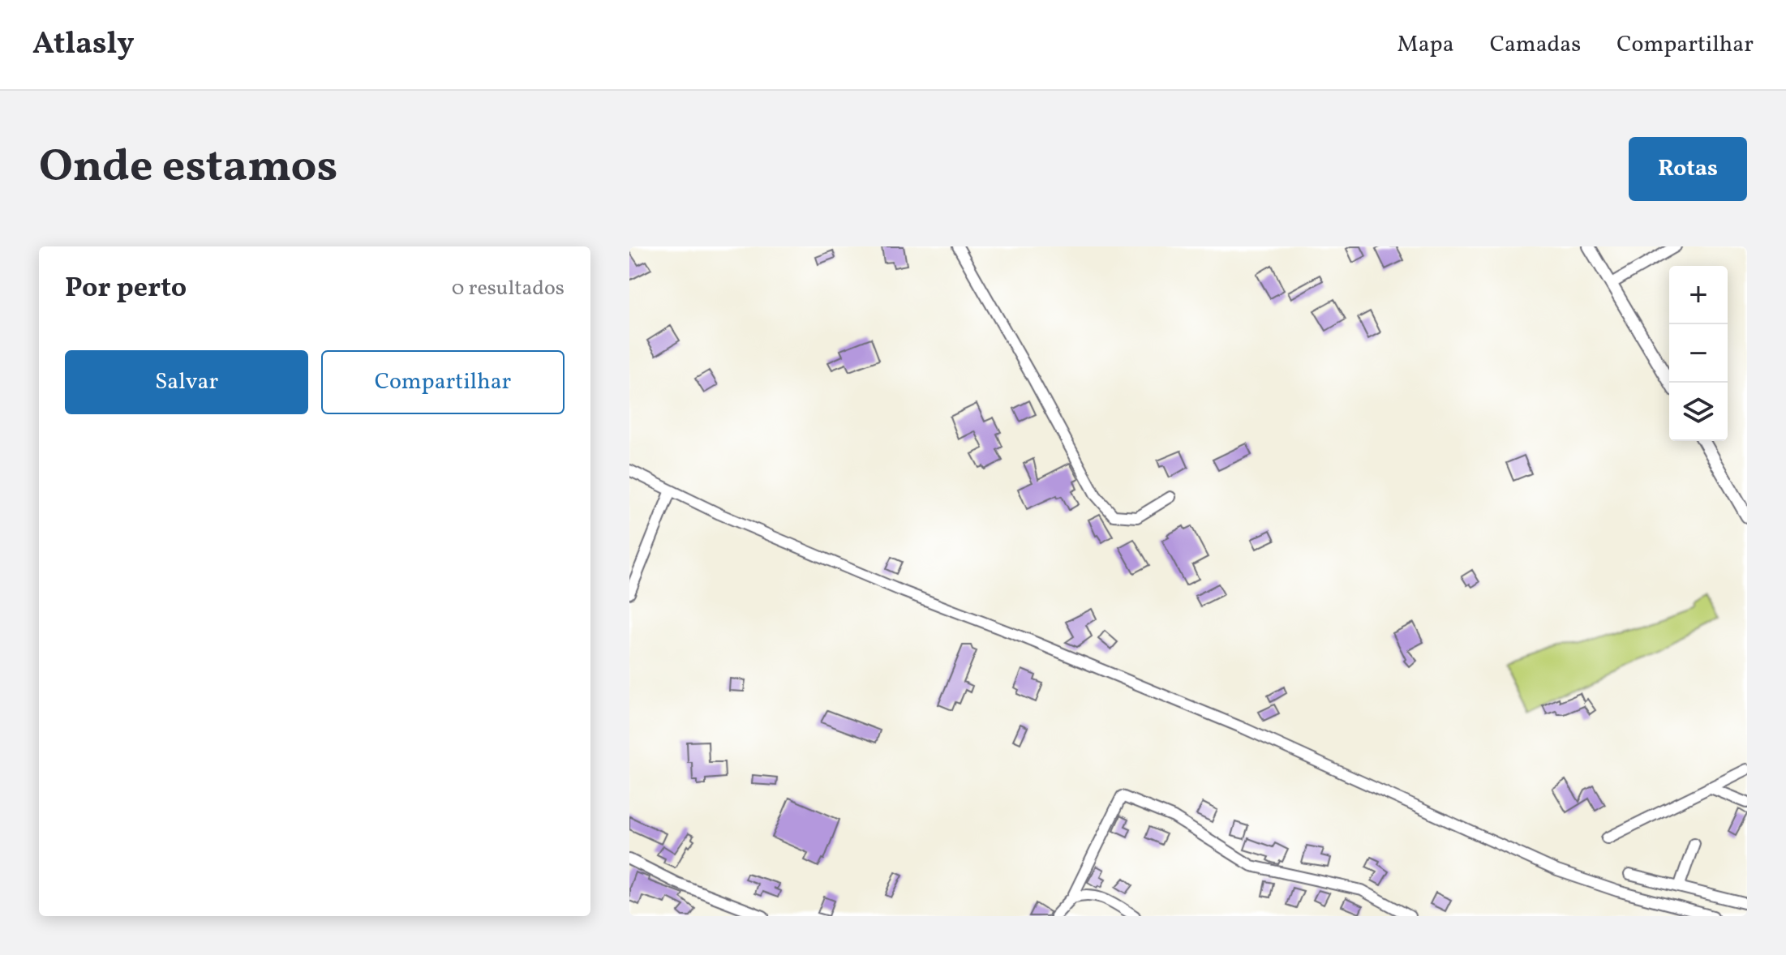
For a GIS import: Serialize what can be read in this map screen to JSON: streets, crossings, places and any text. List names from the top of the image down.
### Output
{
  "page": {
    "header": "Atlasly",
    "nav": ["Mapa", "Camadas", "Compartilhar"],
    "title": "Onde estamos",
    "buttons": [
      "Rotas",
      ["Salvar", "Compartilhar"]
    ],
    "heading": ["Por perto", "0 resultados"],
    "map_buttons": ["+", "−"]
  }
}
